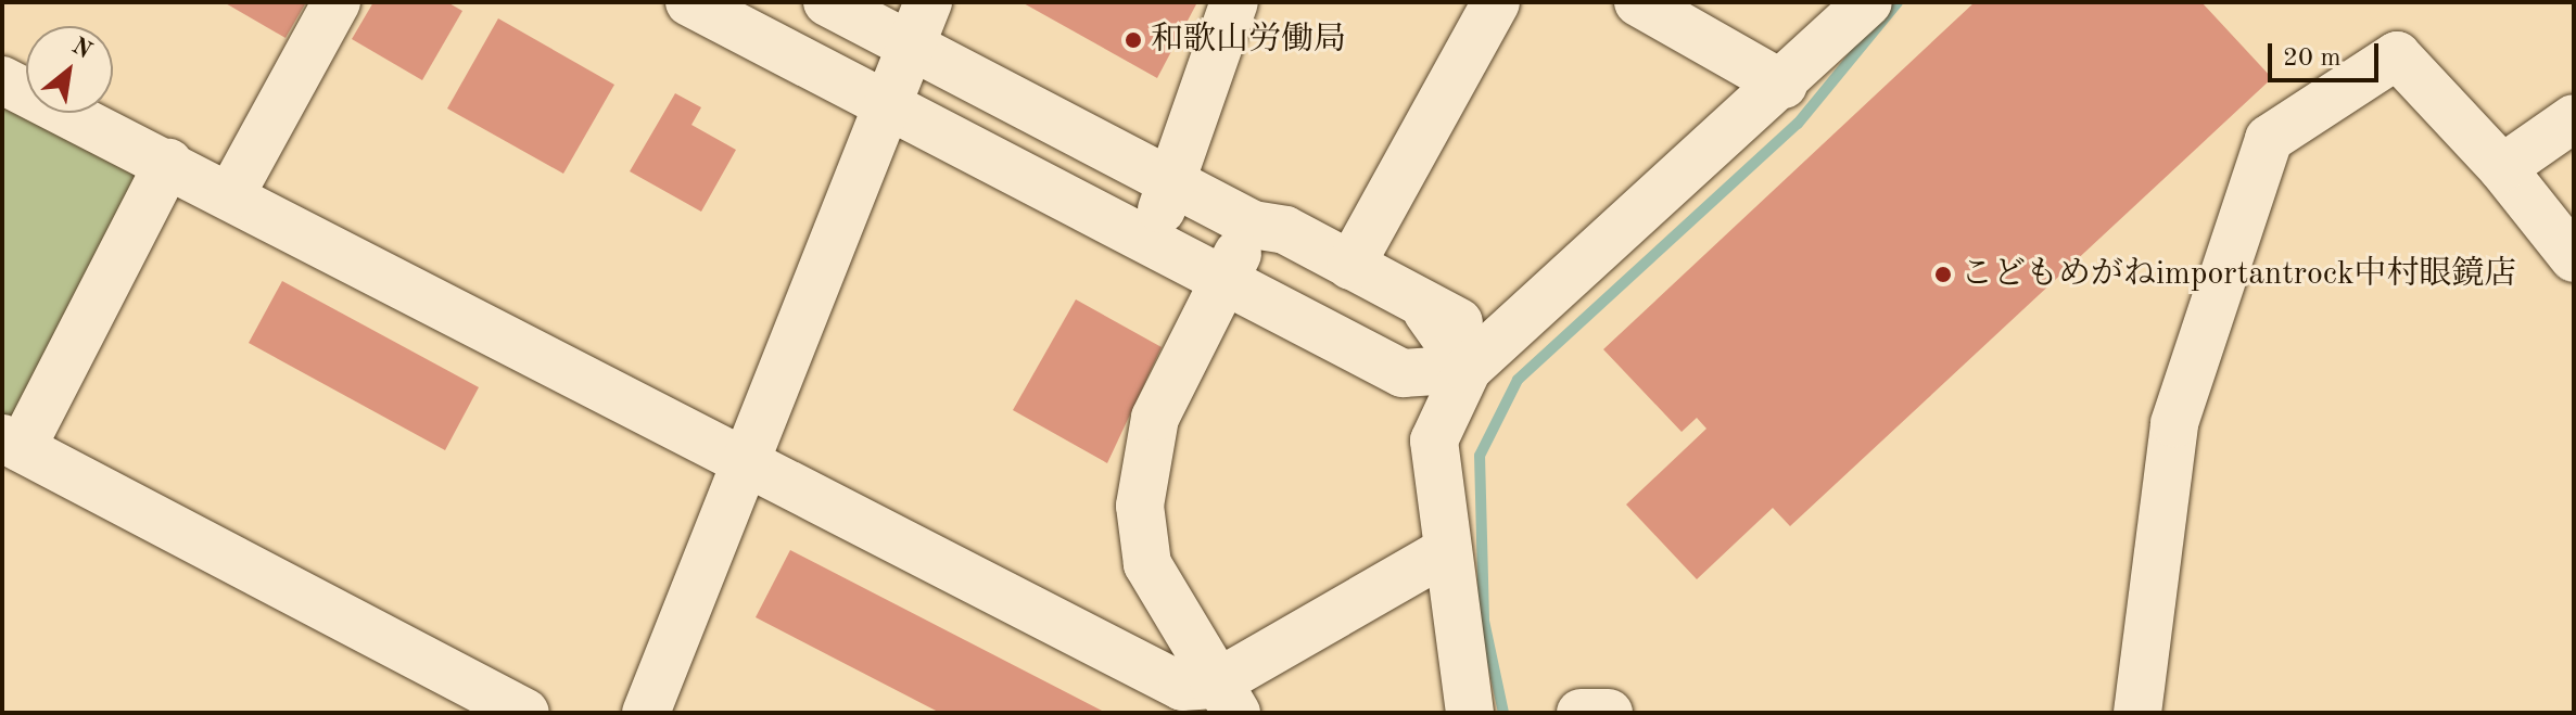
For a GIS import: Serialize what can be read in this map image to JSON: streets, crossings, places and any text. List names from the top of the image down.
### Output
{
  "places": ["和歌山労働局", "こどもめがねimportantrock中村眼鏡店"],
  "scale_bar": "20 m",
  "north": "top right"
}
